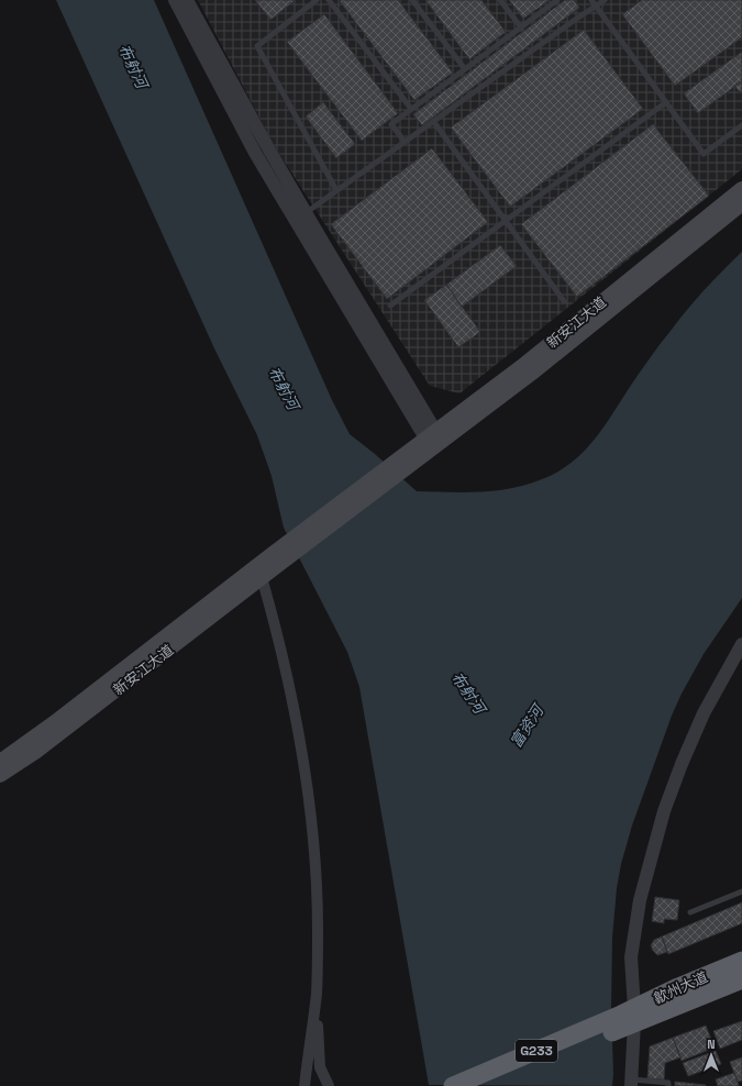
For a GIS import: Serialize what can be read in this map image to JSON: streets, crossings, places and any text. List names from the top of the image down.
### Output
{
  "streets": {
    "highway": ["歙州大道", "G233"],
    "main road": ["新安江大道"]
  },
  "crossings": [
    ["歙州大道", "G233"]
  ],
  "water": ["布射河", "富资河"],
  "north": "top"
}
